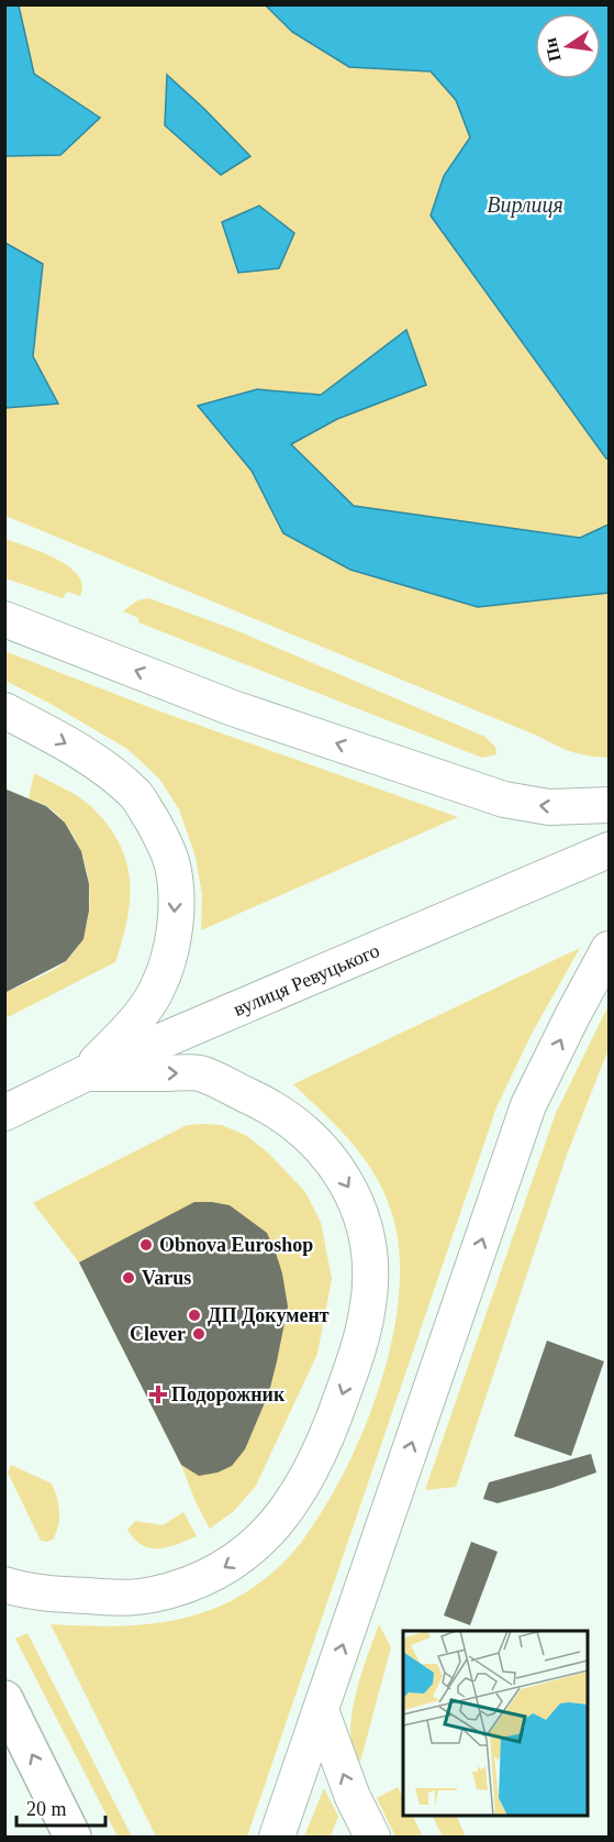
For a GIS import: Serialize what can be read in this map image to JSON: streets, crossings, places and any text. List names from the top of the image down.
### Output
{
  "streets": {
    "street": ["вулиця Ревуцького"]
  },
  "water": ["Вирлиця"],
  "places": {
    "other": [
      "Obnova Euroshop",
      "Varus",
      "ДП Документ",
      "Clever"
    ],
    "health": ["Подорожник"]
  },
  "scale_bar": "20 m",
  "north": "left"
}
